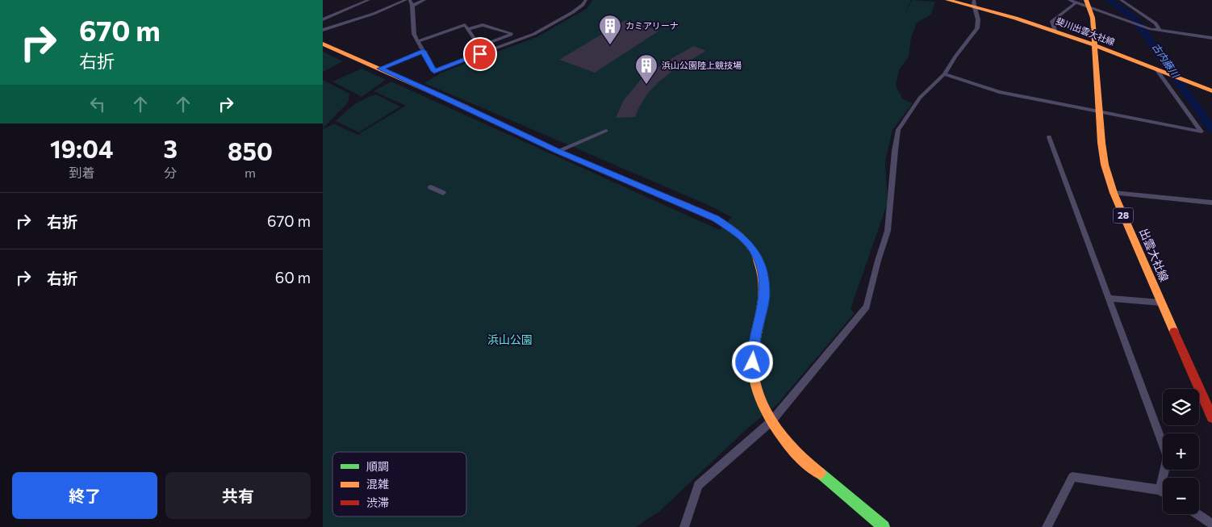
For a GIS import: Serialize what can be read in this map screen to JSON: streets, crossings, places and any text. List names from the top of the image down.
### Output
{
  "streets": {
    "main road": ["斐川出雲大社線", "28", "出雲大社線"]
  },
  "crossings": [
    ["斐川出雲大社線", "出雲大社線"]
  ],
  "water": ["古内藤川"],
  "parks": ["浜山公園"],
  "places": {
    "building": ["カミアリーナ", "浜山公園陸上競技場"]
  },
  "legend": ["順調", "混雑", "渋滞"],
  "page": {
    "turn": ["670 m", "右折"],
    "eta": [
      "19:04",
      "到着",
      "3",
      "分",
      "850",
      "m"
    ],
    "list": [
      {
        "name": "右折",
        "value": "670 m"
      },
      {
        "name": "右折",
        "value": "60 m"
      }
    ],
    "map_buttons": ["+", "−"],
    "buttons": ["終了", "共有"]
  }
}
